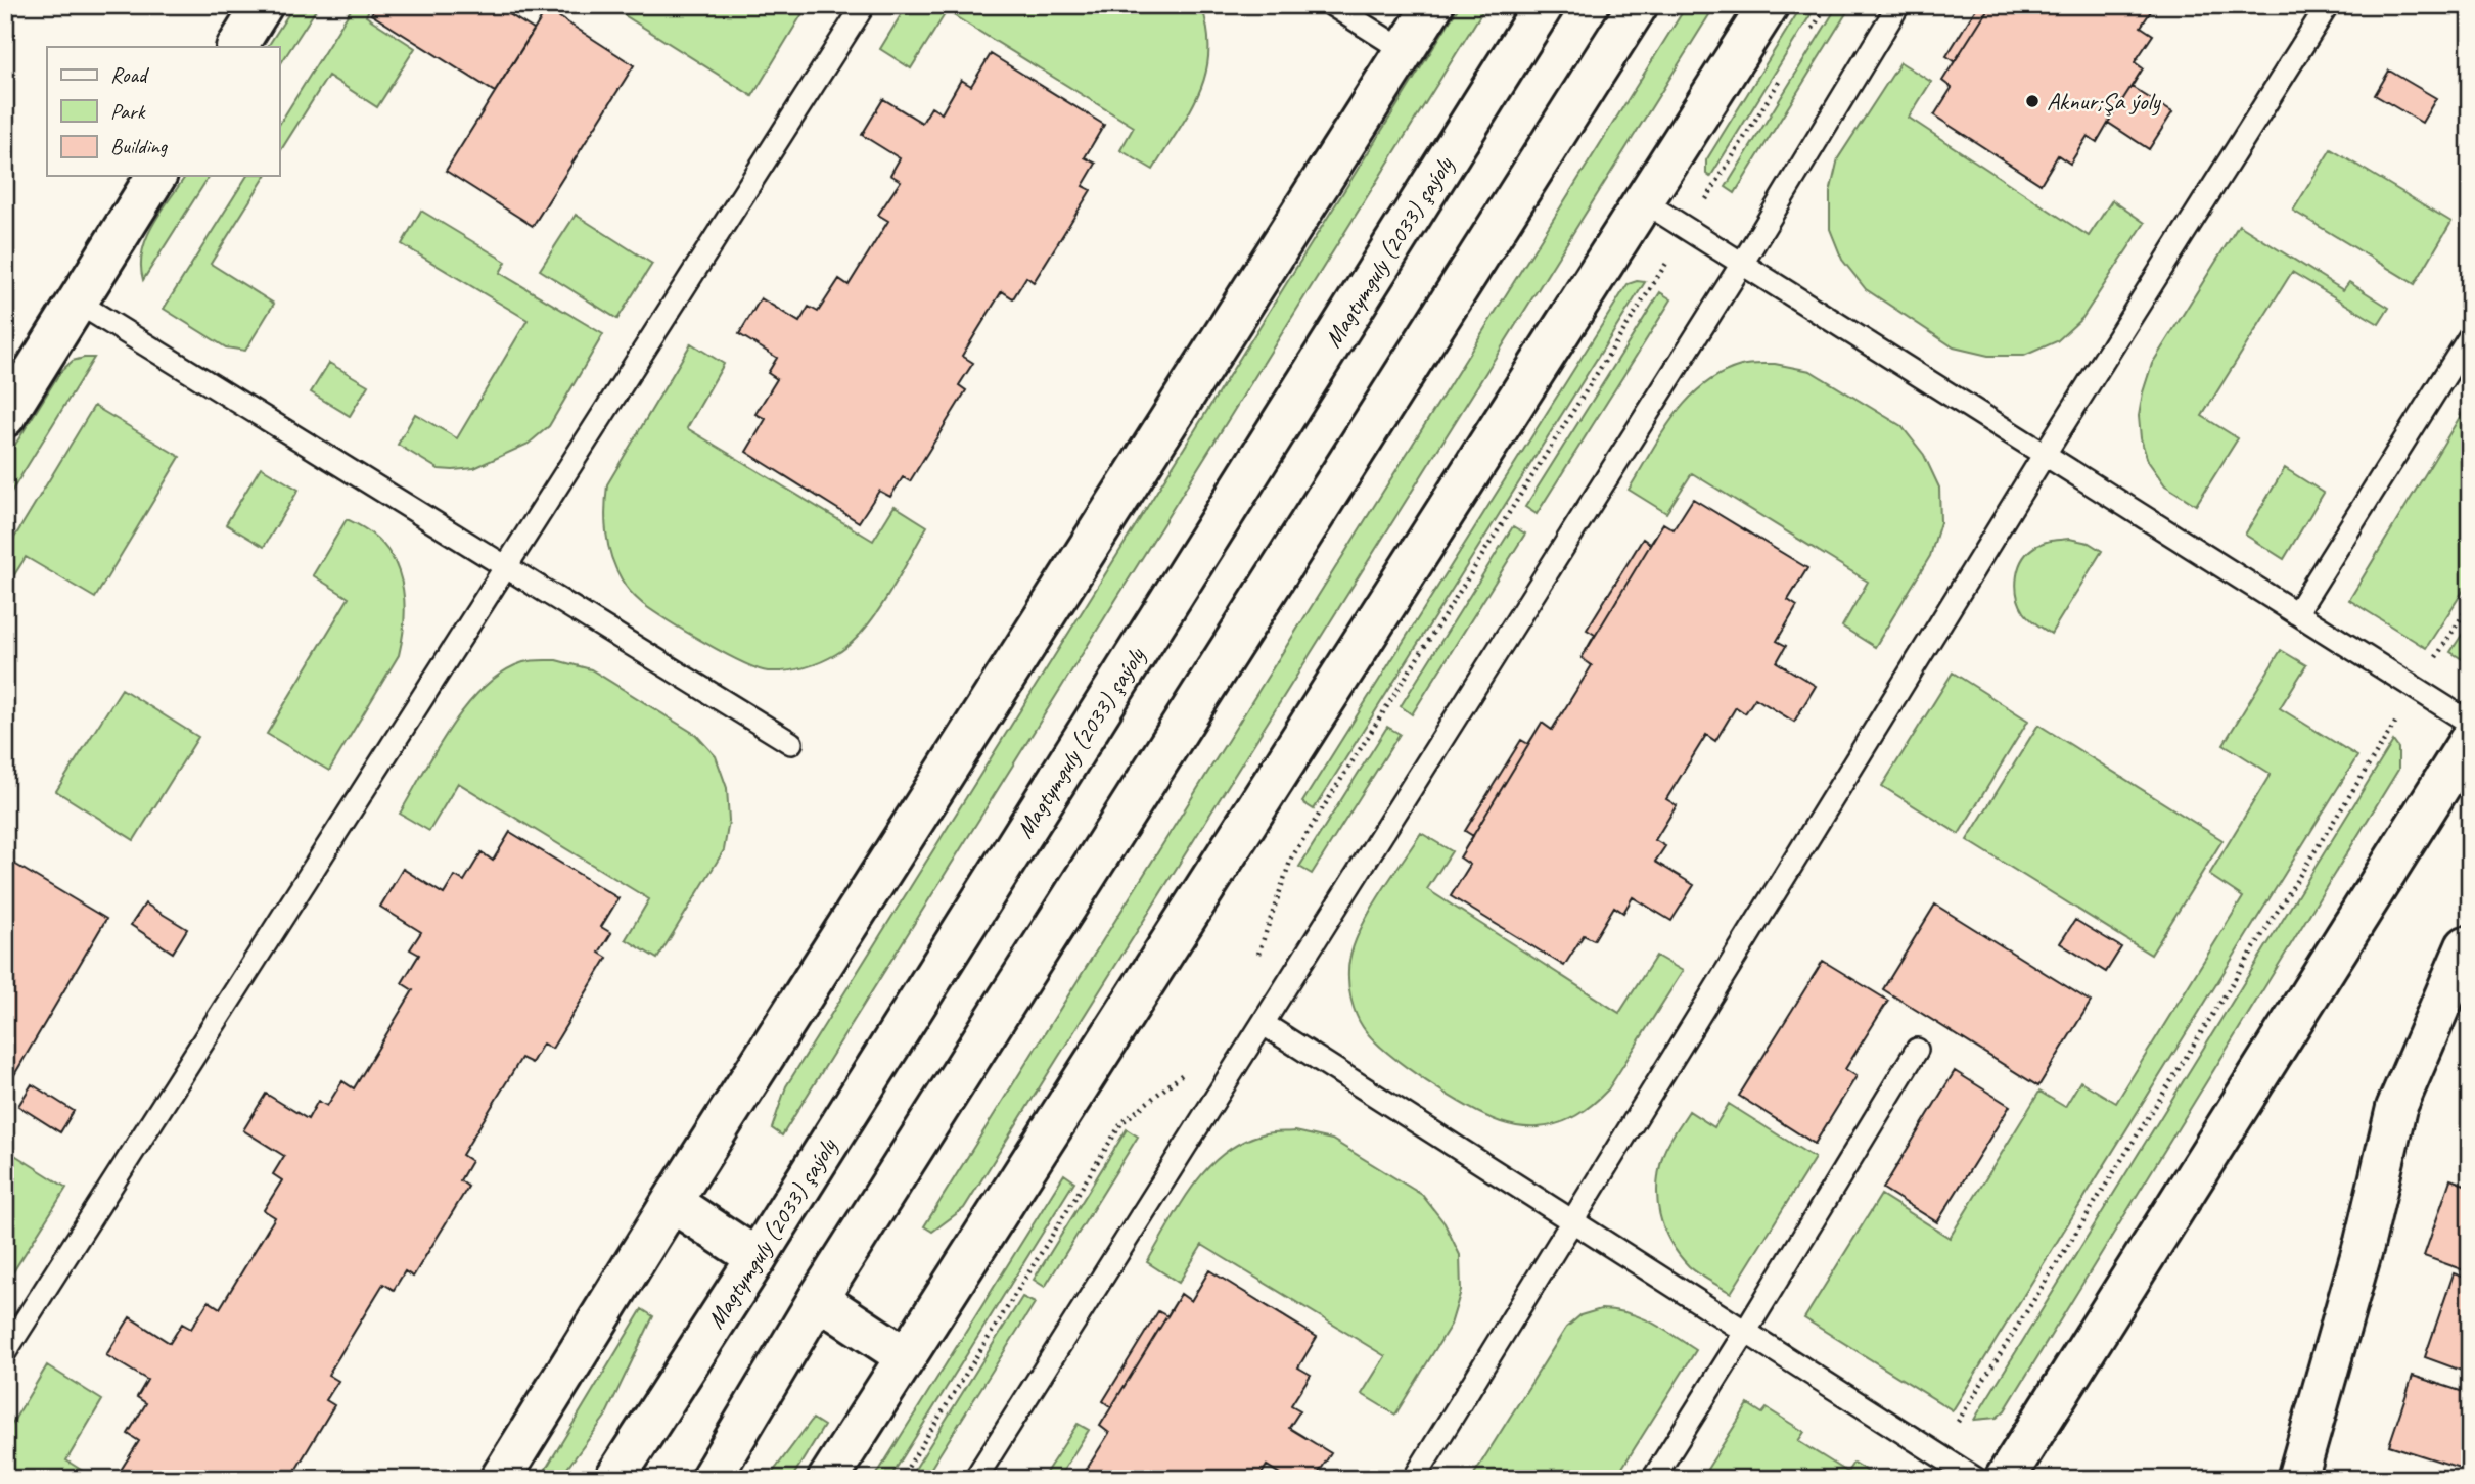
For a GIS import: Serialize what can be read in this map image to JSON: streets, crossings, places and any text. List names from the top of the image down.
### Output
{
  "streets": {
    "street": ["Magtymguly (2033) şaýoly"]
  },
  "places": ["Aknur;Şa ýoly"],
  "legend": ["Road", "Park", "Building"]
}
